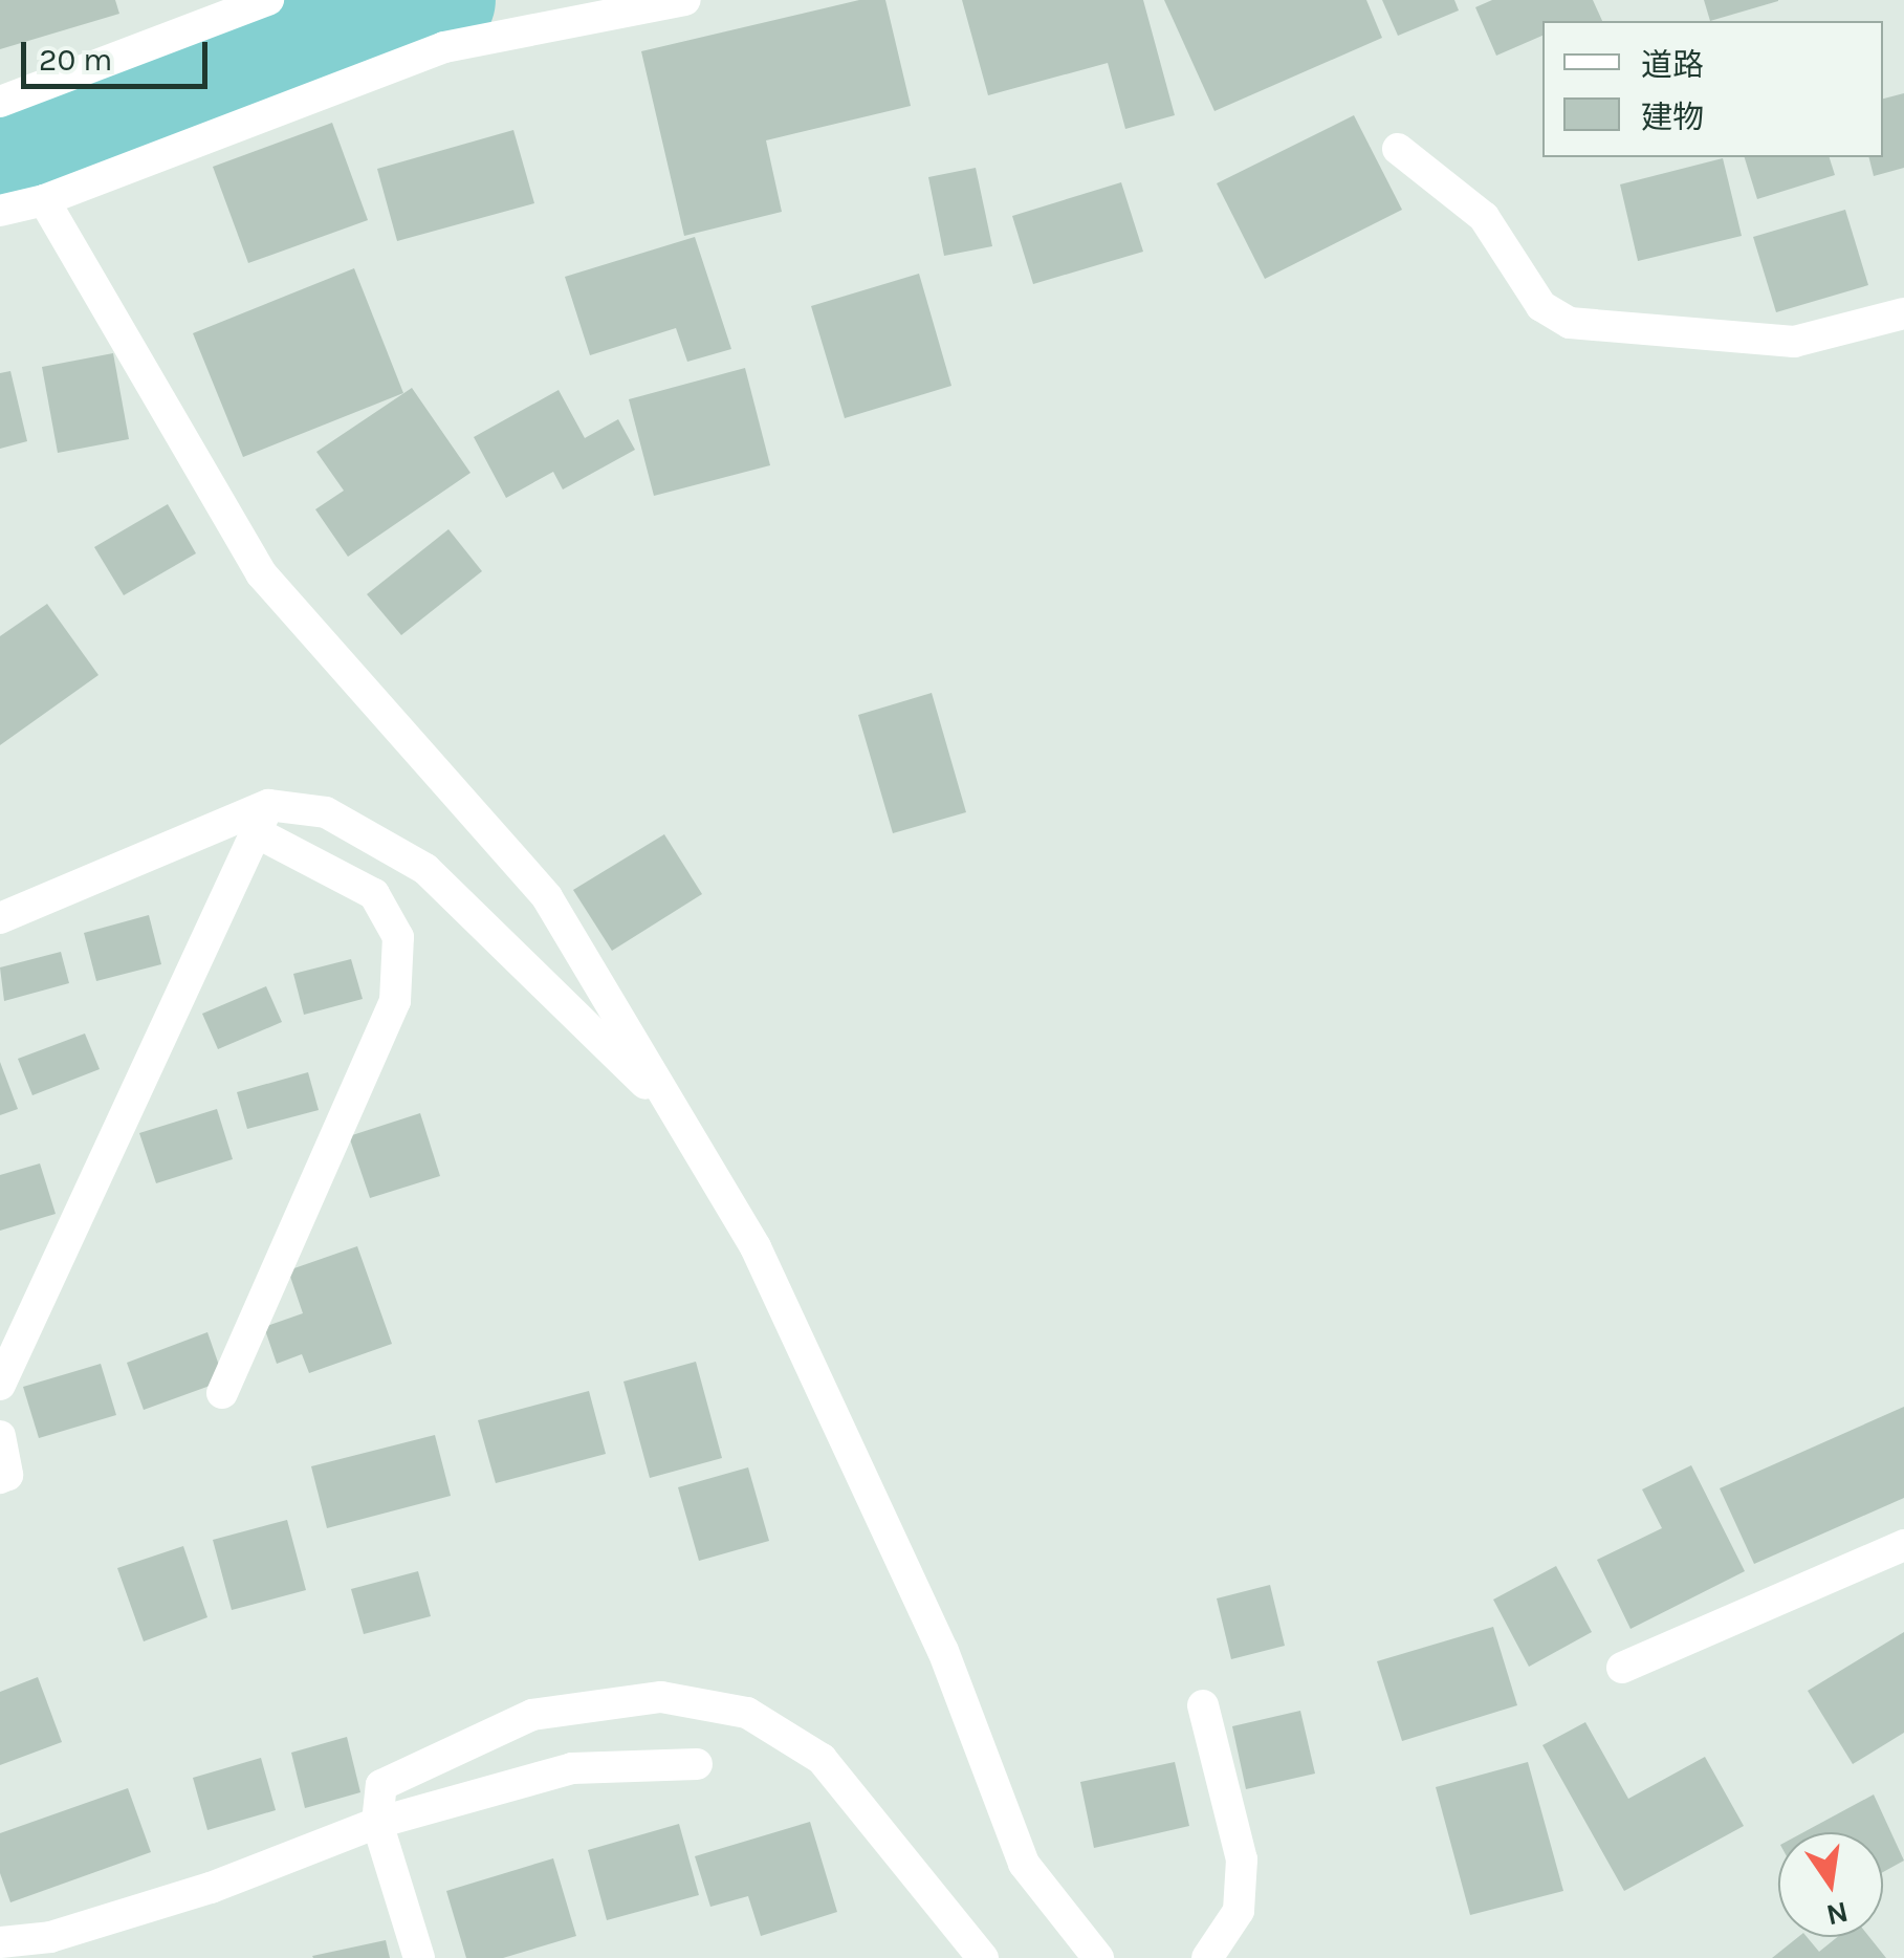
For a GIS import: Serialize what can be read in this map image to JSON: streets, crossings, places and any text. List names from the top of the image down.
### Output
{
  "legend": ["道路", "建物"],
  "scale_bar": "20 m",
  "north": "bottom"
}
